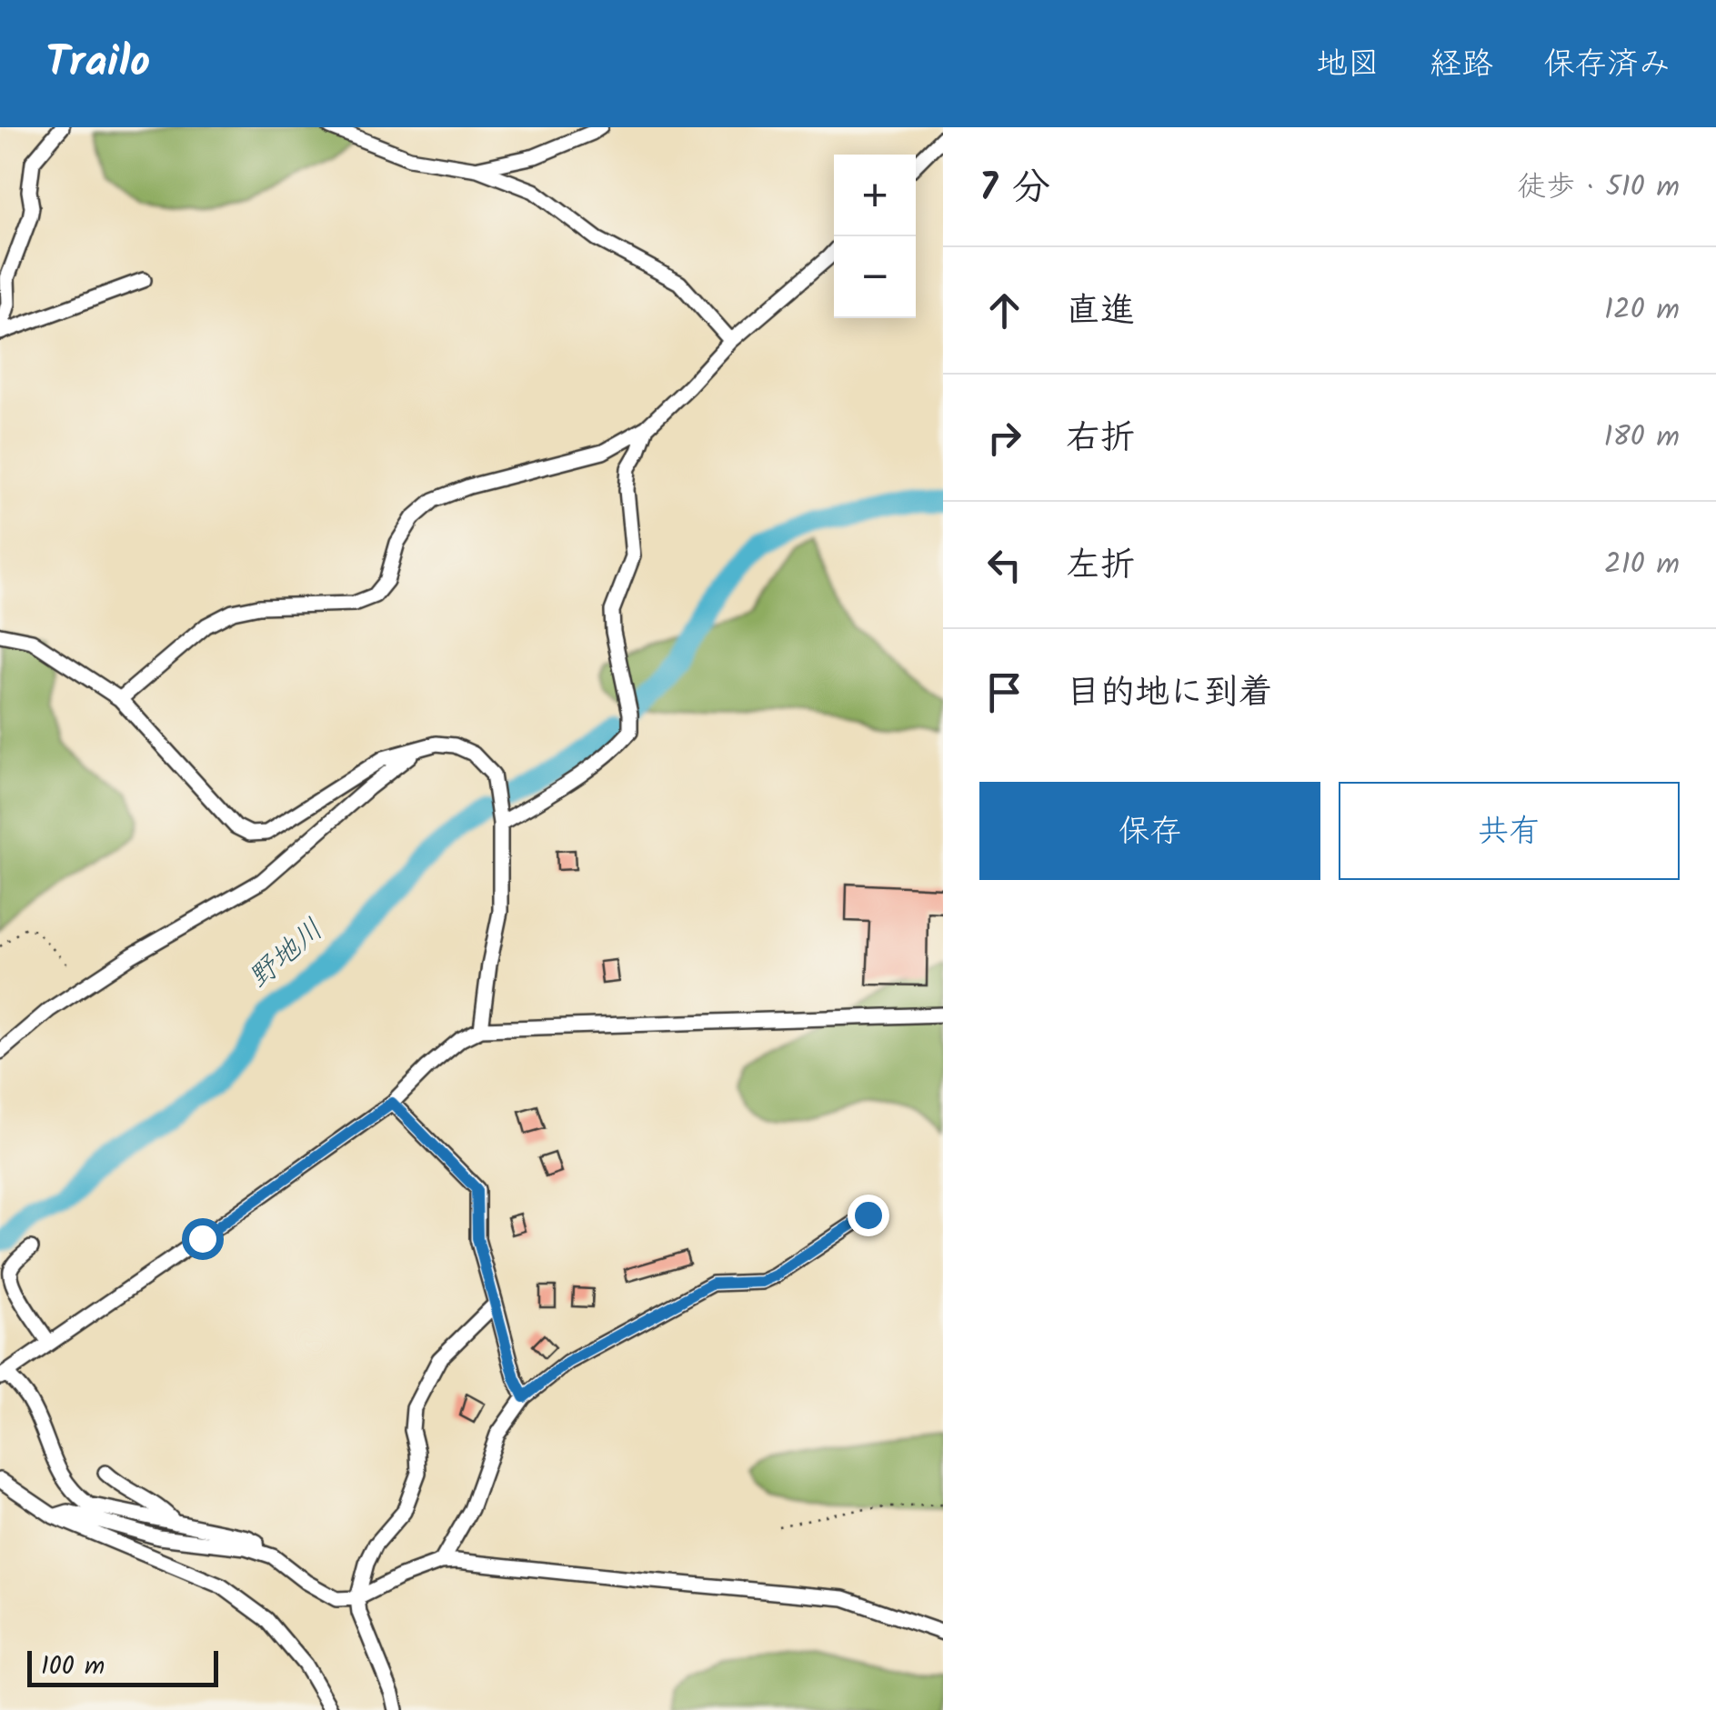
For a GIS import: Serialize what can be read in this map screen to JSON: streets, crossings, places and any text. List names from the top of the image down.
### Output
{
  "water": ["野地川"],
  "scale_bar": "100 m",
  "page": {
    "header": "Trailo",
    "nav": ["地図", "経路", "保存済み"],
    "heading": ["7 分", "徒歩 · 510 m"],
    "map_buttons": ["+", "−"],
    "list": [
      ["直進", "120 m"],
      ["右折", "180 m"],
      ["左折", "210 m"],
      "目的地に到着"
    ],
    "buttons": ["保存", "共有"],
    "scale": "100 m"
  }
}
